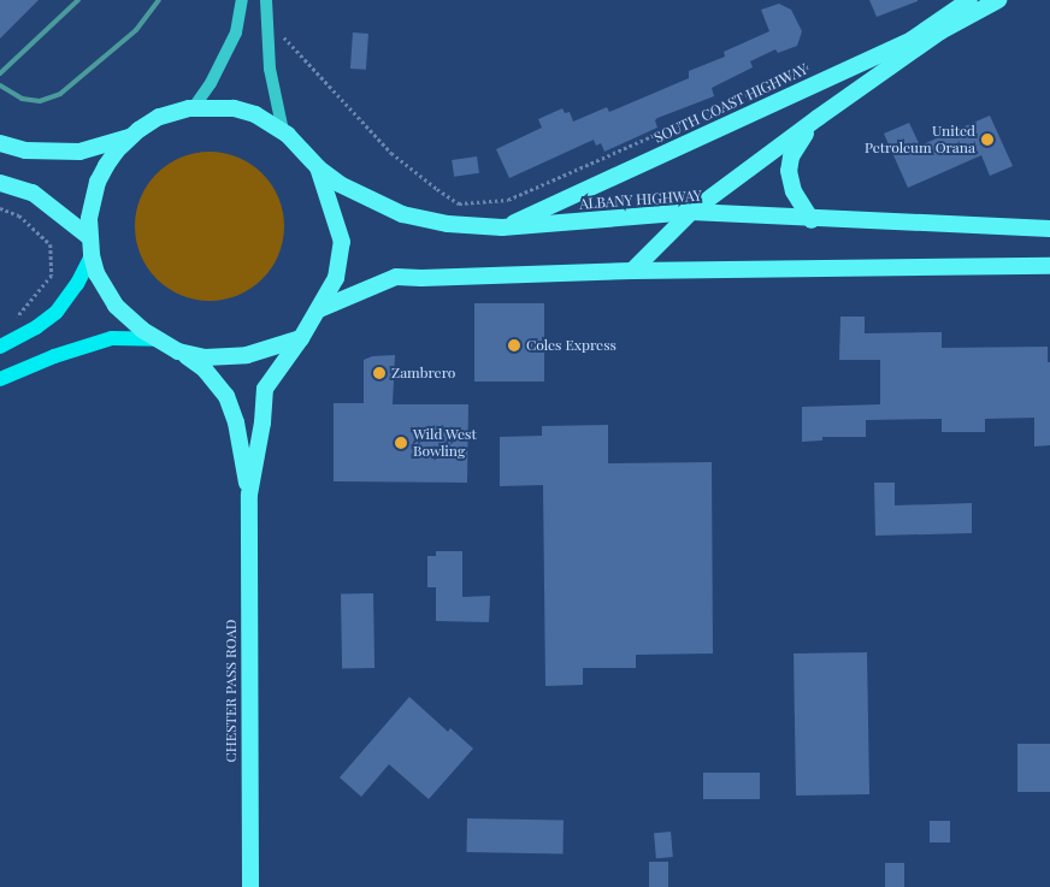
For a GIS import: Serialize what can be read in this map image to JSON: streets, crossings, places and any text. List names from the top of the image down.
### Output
{
  "streets": {
    "highway": ["SOUTH COAST HIGHWAY", "ALBANY HIGHWAY", "CHESTER PASS ROAD"]
  },
  "crossings": [
    ["SOUTH COAST HIGHWAY", "ALBANY HIGHWAY"],
    ["ALBANY HIGHWAY", "CHESTER PASS ROAD"]
  ],
  "places": [
    "United Petroleum Orana",
    "Coles Express",
    "Zambrero",
    "Wild West Bowling"
  ]
}
